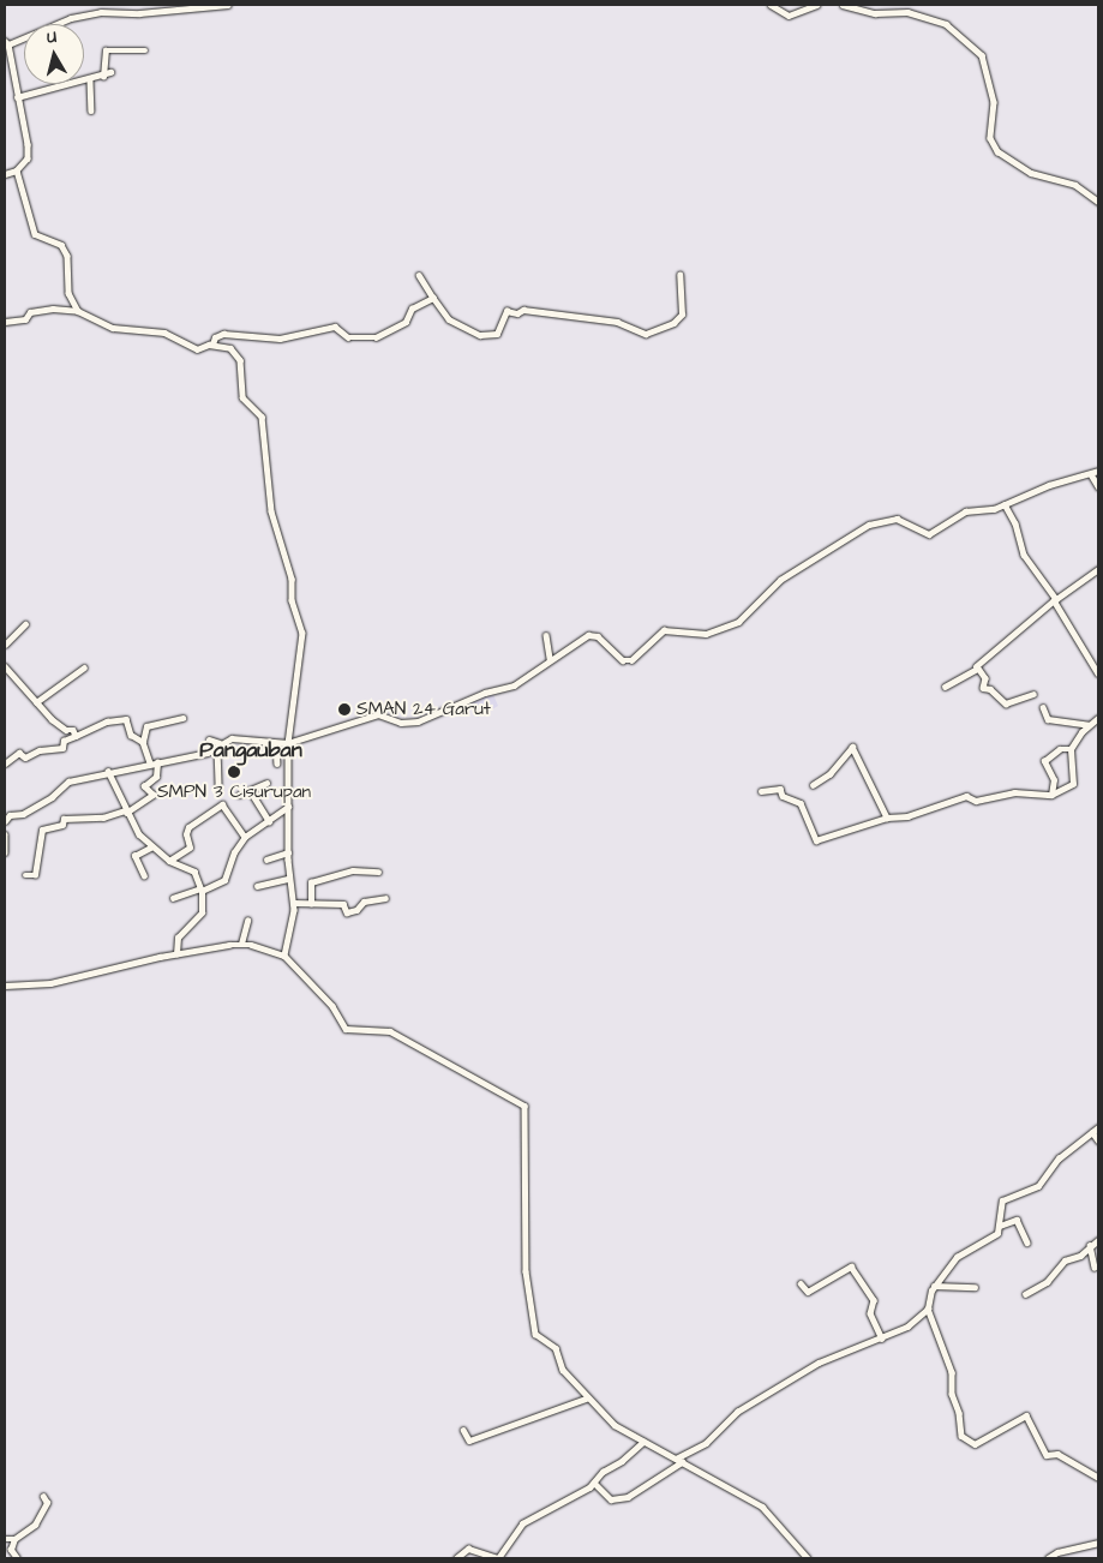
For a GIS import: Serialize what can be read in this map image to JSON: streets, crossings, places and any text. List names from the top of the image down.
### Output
{
  "districts": ["Pangauban"],
  "places": ["SMAN 24 Garut", "SMPN 3 Cisurupan"],
  "north": "top"
}
